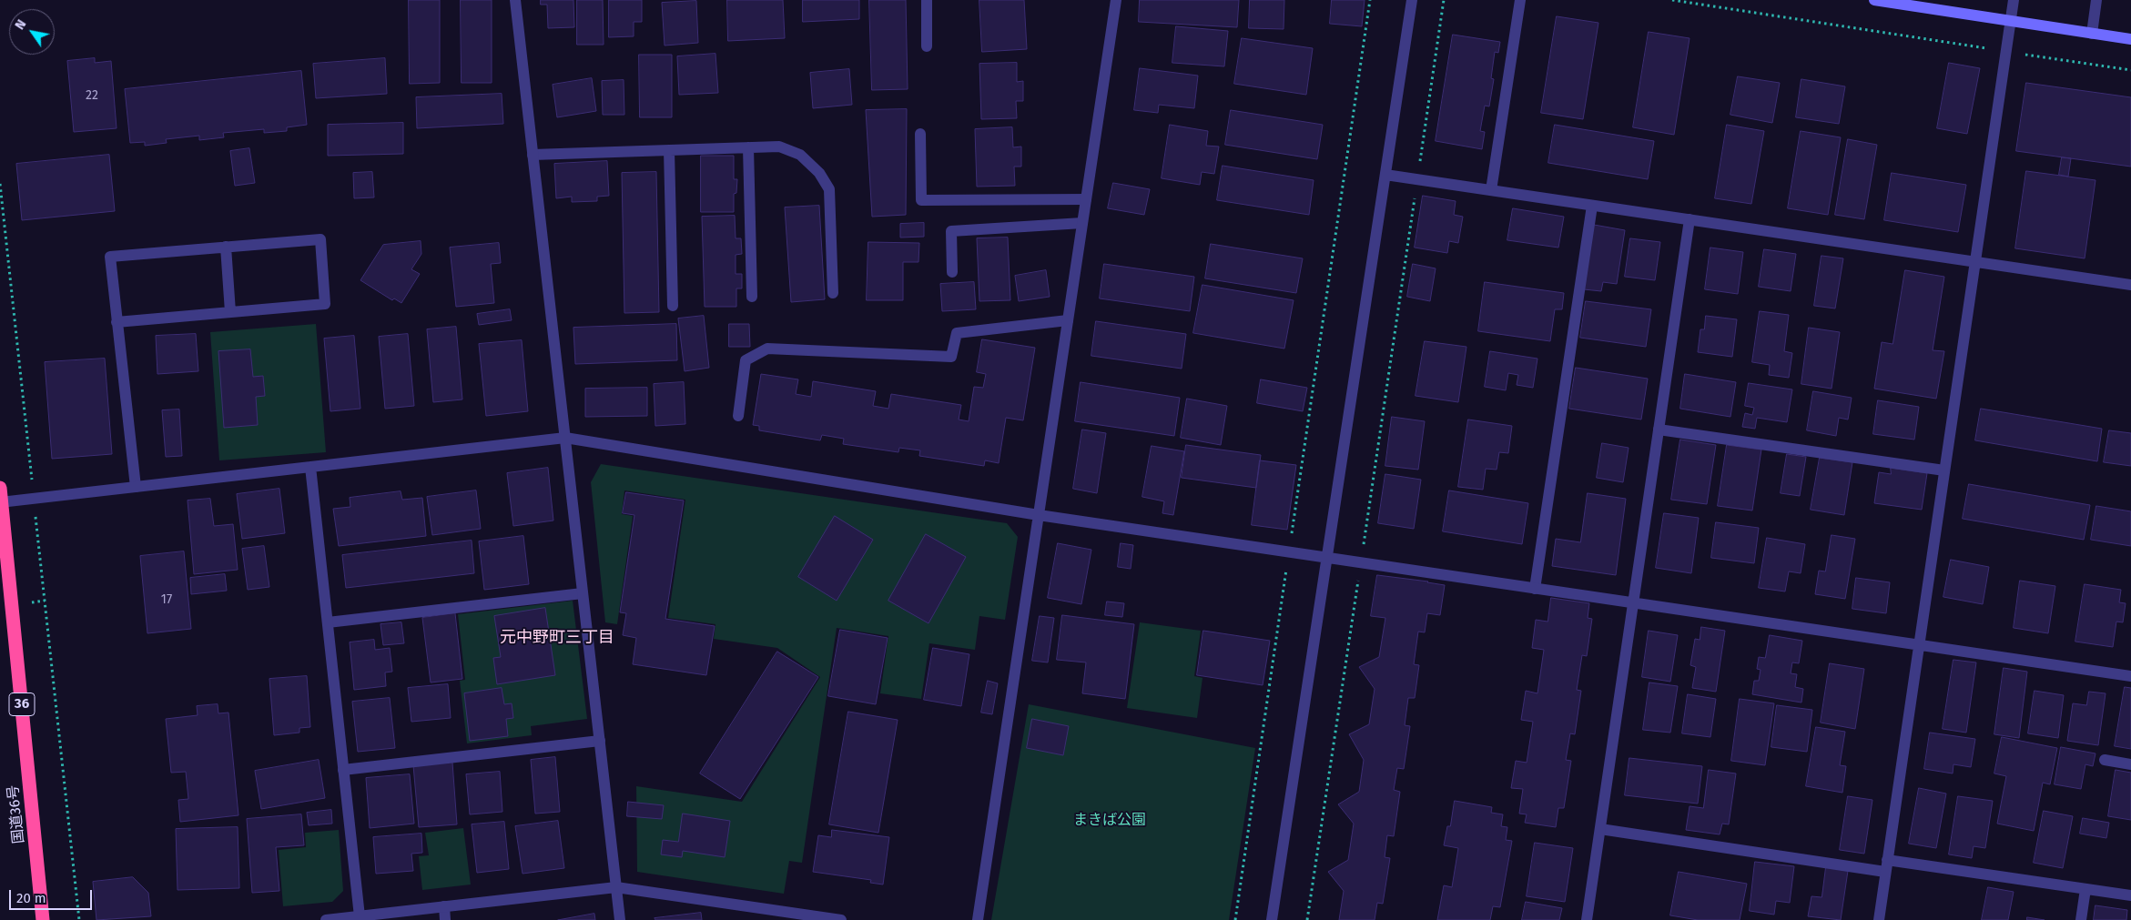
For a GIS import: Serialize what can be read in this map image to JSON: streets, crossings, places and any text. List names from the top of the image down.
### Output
{
  "streets": {
    "highway": ["36", "国道36号"]
  },
  "districts": ["元中野町三丁目"],
  "parks": ["まきば公園"],
  "house_numbers": ["22", "17"],
  "scale_bar": "20 m",
  "north": "top left"
}
